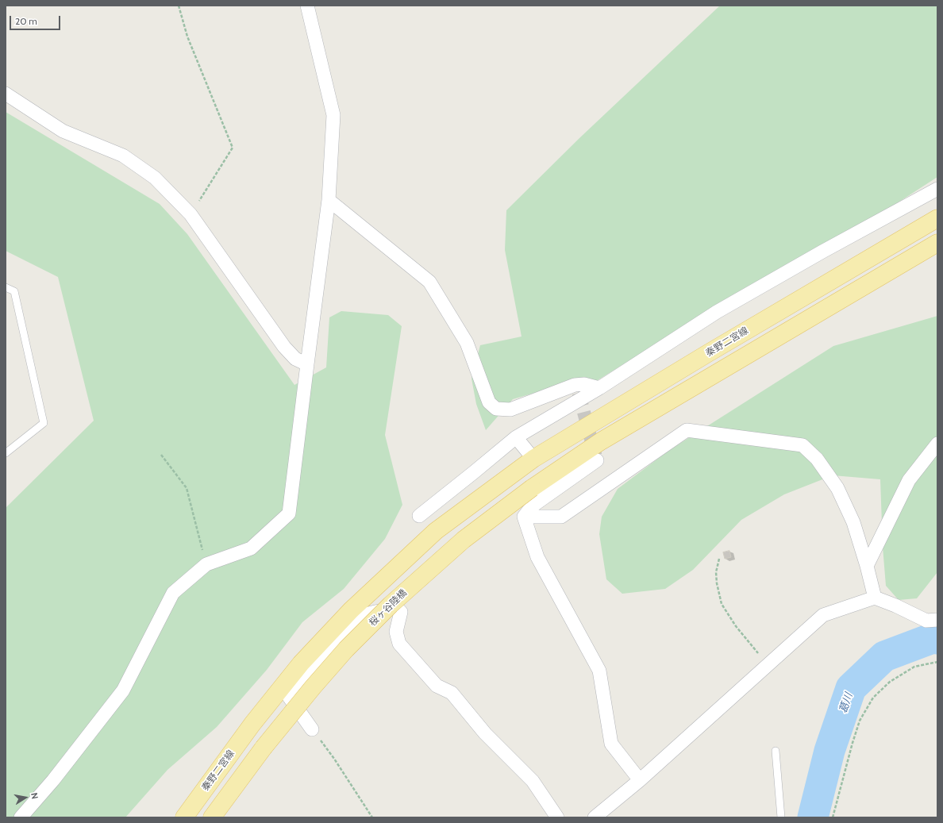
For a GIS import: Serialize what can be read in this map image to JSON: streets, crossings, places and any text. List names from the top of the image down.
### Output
{
  "streets": {
    "main road": ["秦野二宮線", "桜ヶ谷陸橋"]
  },
  "water": ["葛川"],
  "scale_bar": "20 m",
  "north": "right"
}
